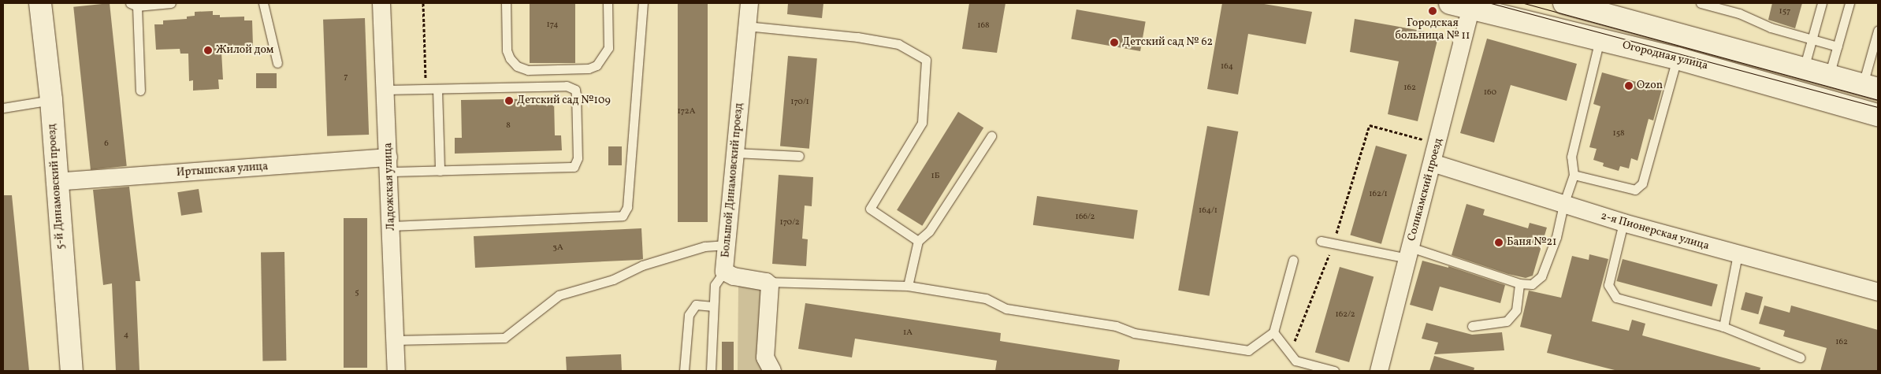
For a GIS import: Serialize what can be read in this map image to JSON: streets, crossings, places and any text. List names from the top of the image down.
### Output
{
  "streets": {
    "street": [
      "Огородная улица",
      "Иртышская улица",
      "Большой Динамовский проезд",
      "5-й Динамовский проезд",
      "Ладожская улица",
      "Соликамский проезд",
      "2-я Пионерская улица"
    ]
  },
  "crossings": [
    ["Огородная улица", "Соликамский проезд"],
    ["Иртышская улица", "5-й Динамовский проезд"],
    ["Иртышская улица", "Ладожская улица"],
    ["Соликамский проезд", "2-я Пионерская улица"]
  ],
  "places": [
    "Городская больница № 11",
    "Детский сад № 62",
    "Жилой дом",
    "Ozon",
    "Детский сад №109",
    "Баня №21"
  ],
  "house_numbers": [
    "157",
    "174",
    "168",
    "164",
    "7",
    "162",
    "160",
    "170/1",
    "172А",
    "8",
    "158",
    "6",
    "1Б",
    "162/1",
    "164/1",
    "166/2",
    "170/2",
    "3А",
    "5",
    "162/2",
    "1А",
    "4",
    "162"
  ]
}
